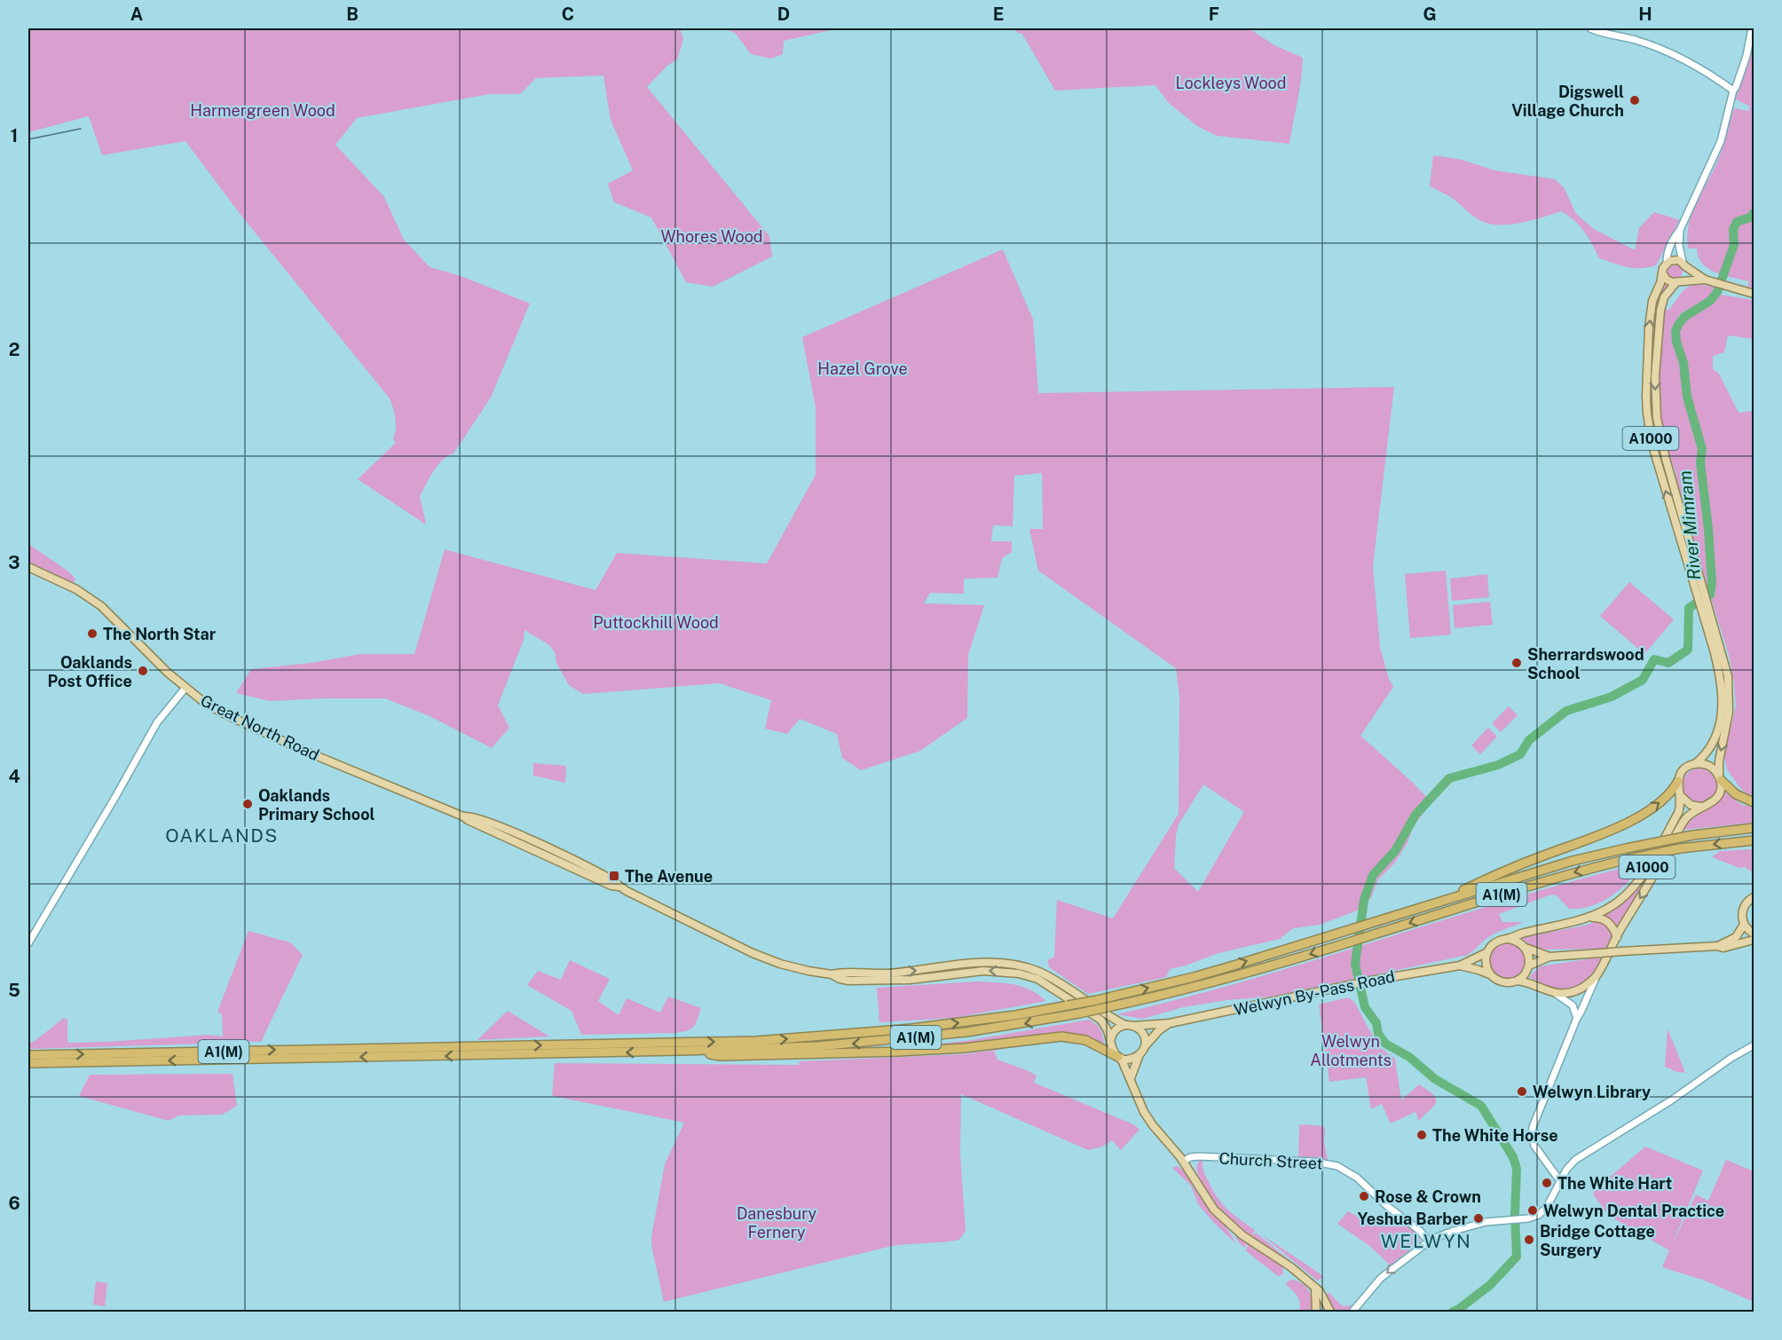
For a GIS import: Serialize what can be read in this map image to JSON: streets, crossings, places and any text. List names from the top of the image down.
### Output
{
  "streets": {
    "highway": ["A1(M)"],
    "main road": ["A1000", "Great North Road", "Welwyn By-Pass Road"],
    "street": ["Church Street"]
  },
  "crossings": [
    ["A1000", "Welwyn By-Pass Road"]
  ],
  "districts": ["OAKLANDS", "WELWYN"],
  "water": ["River Mimram"],
  "parks": [
    "Lockleys Wood",
    "Harmergreen Wood",
    "Whores Wood",
    "Hazel Grove",
    "Puttockhill Wood",
    "Welwyn Allotments",
    "Danesbury Fernery"
  ],
  "places": {
    "other": [
      "Digswell Village Church",
      "The North Star",
      "Sherrardswood School",
      "Oaklands Post Office",
      "Oaklands Primary School",
      "Welwyn Library",
      "The White Horse",
      "The White Hart",
      "Rose & Crown",
      "Welwyn Dental Practice",
      "Yeshua Barber",
      "Bridge Cottage Surgery"
    ],
    "transit": ["The Avenue"]
  },
  "grid": {
    "columns": [
      "A",
      "B",
      "C",
      "D",
      "E",
      "F",
      "G",
      "H"
    ],
    "rows": [
      "1",
      "2",
      "3",
      "4",
      "5",
      "6"
    ]
  }
}
